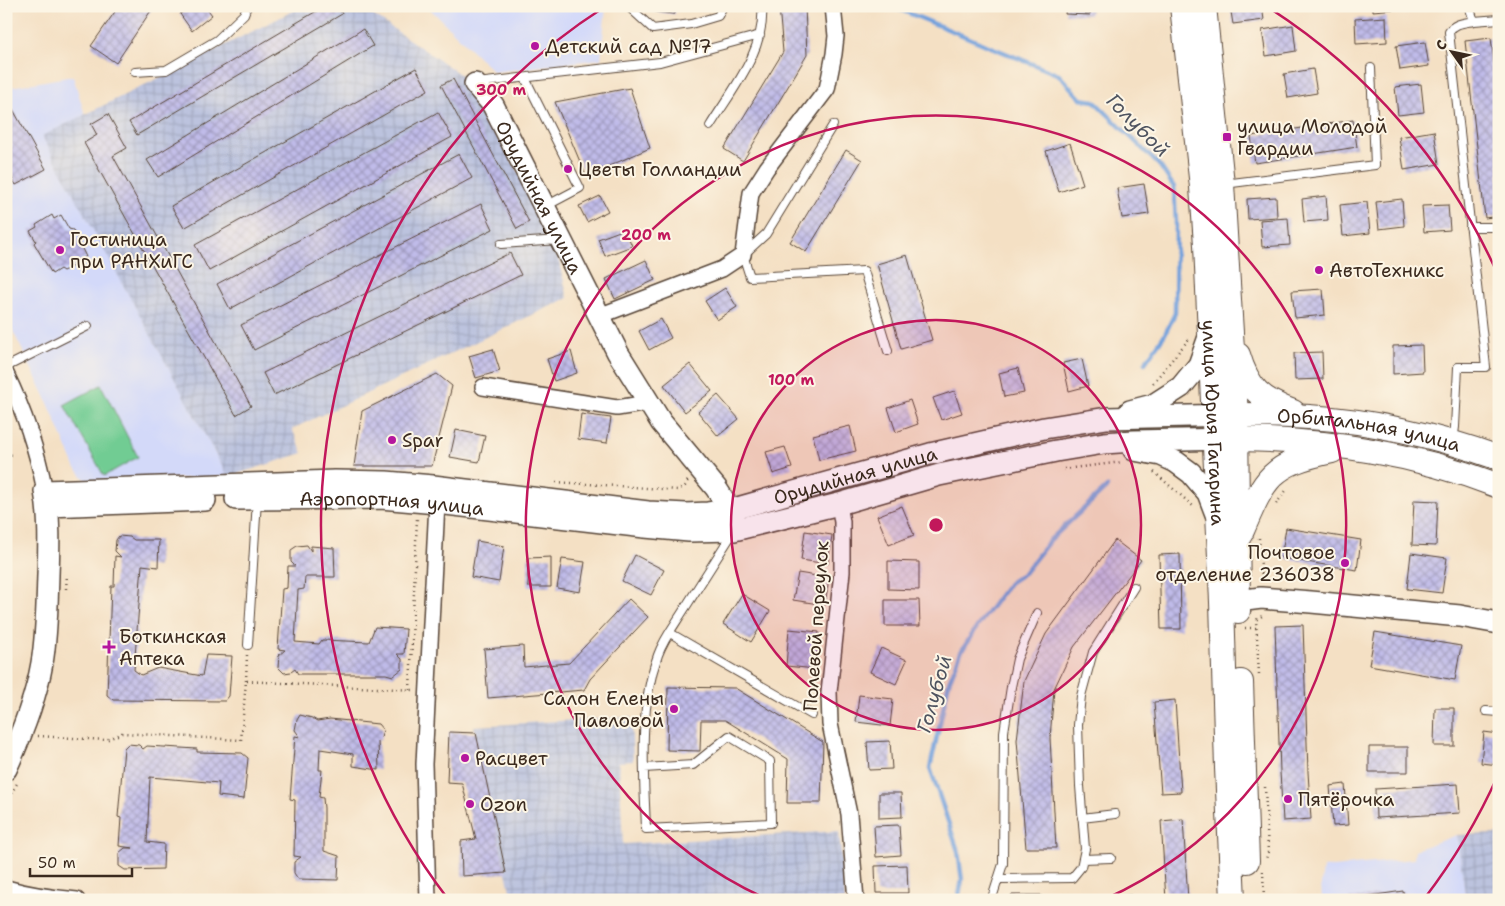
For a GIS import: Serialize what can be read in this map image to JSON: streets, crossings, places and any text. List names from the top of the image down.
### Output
{
  "streets": {
    "main road": [
      "Орудийная улица",
      "улица Юрия Гагарина",
      "Орбитальная улица",
      "Аэропортная улица"
    ],
    "street": ["Полевой переулок"]
  },
  "crossings": [
    ["Орудийная улица", "улица Юрия Гагарина"],
    ["Орудийная улица", "Орбитальная улица"],
    ["Орудийная улица", "Аэропортная улица"],
    ["Орудийная улица", "Полевой переулок"],
    ["улица Юрия Гагарина", "Орбитальная улица"]
  ],
  "water": ["Голубой"],
  "places": {
    "other": [
      "Детский сад №17",
      "Цветы Голландии",
      "Гостиница при РАНХиГС",
      "АвтоТехникс",
      "Spar",
      "Почтовое отделение 236038",
      "Салон Елены Павловой",
      "Расцвет",
      "Пятёрочка",
      "Ozon"
    ],
    "transit": ["улица Молодой Гвардии"],
    "health": ["Боткинская Аптека"]
  },
  "scale_bar": "50 m",
  "north": "top left",
  "rings": ["300 m", "200 m", "100 m"]
}
